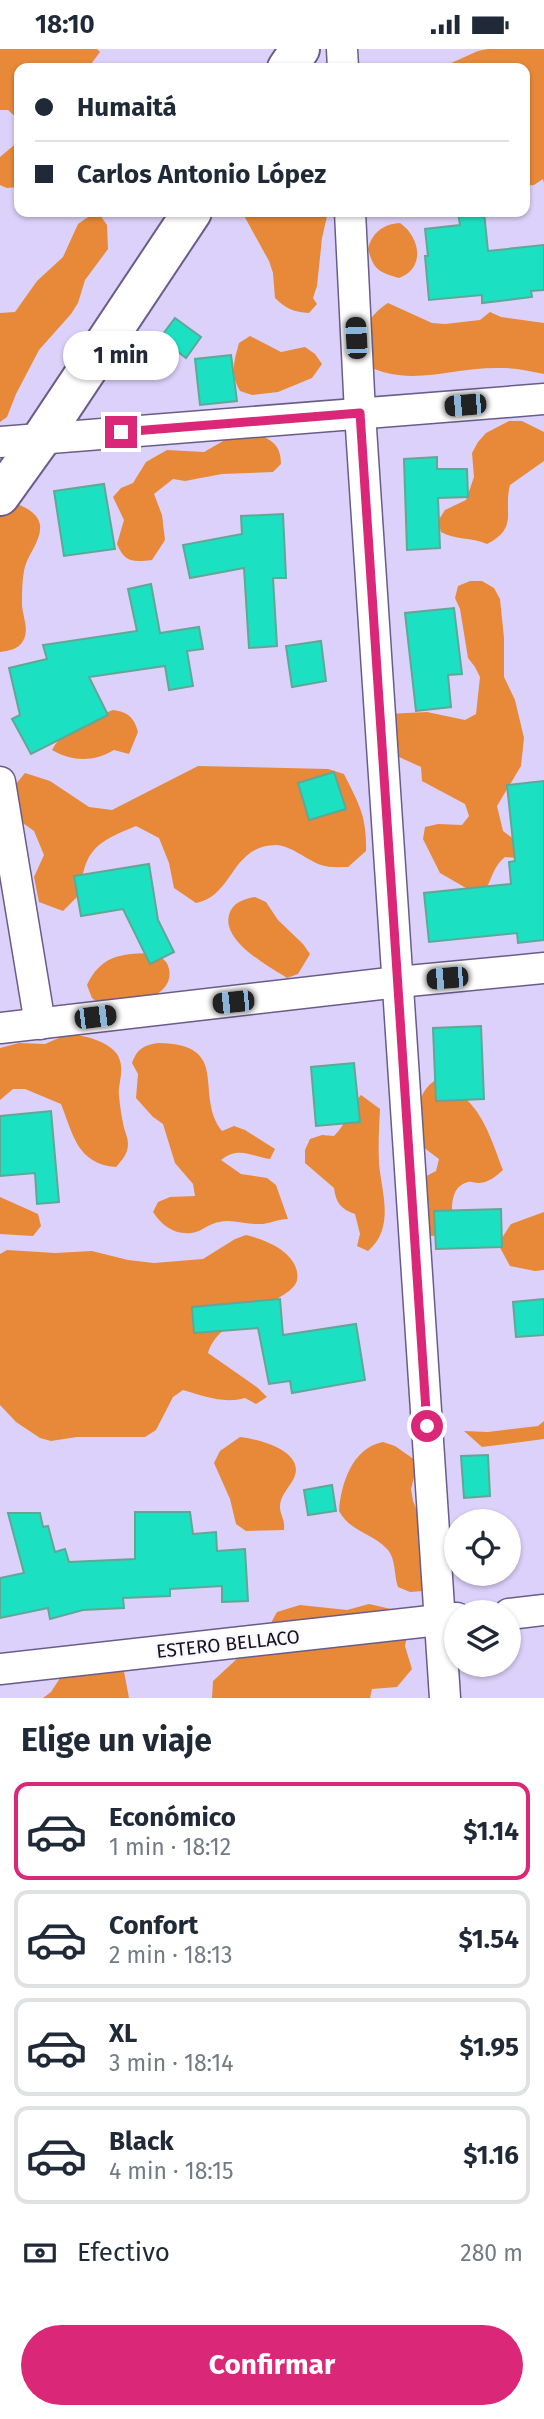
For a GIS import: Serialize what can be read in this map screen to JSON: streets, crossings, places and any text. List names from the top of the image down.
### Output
{
  "streets": {
    "street": ["ESTERO BELLACO"]
  },
  "page": {
    "status": "18:10",
    "banner": ["Humaitá", "Carlos Antonio López"],
    "bubble": "1 min",
    "heading": "Elige un viaje",
    "list": [
      {
        "name": "Económico",
        "note": "1 min · 18:12",
        "value": "$1.14"
      },
      {
        "name": "Confort",
        "note": "2 min · 18:13",
        "value": "$1.54"
      },
      {
        "name": "XL",
        "note": "3 min · 18:14",
        "value": "$1.95"
      },
      {
        "name": "Black",
        "note": "4 min · 18:15",
        "value": "$1.16"
      }
    ],
    "pay": ["Efectivo", "280 m"],
    "buttons": "Confirmar"
  }
}
